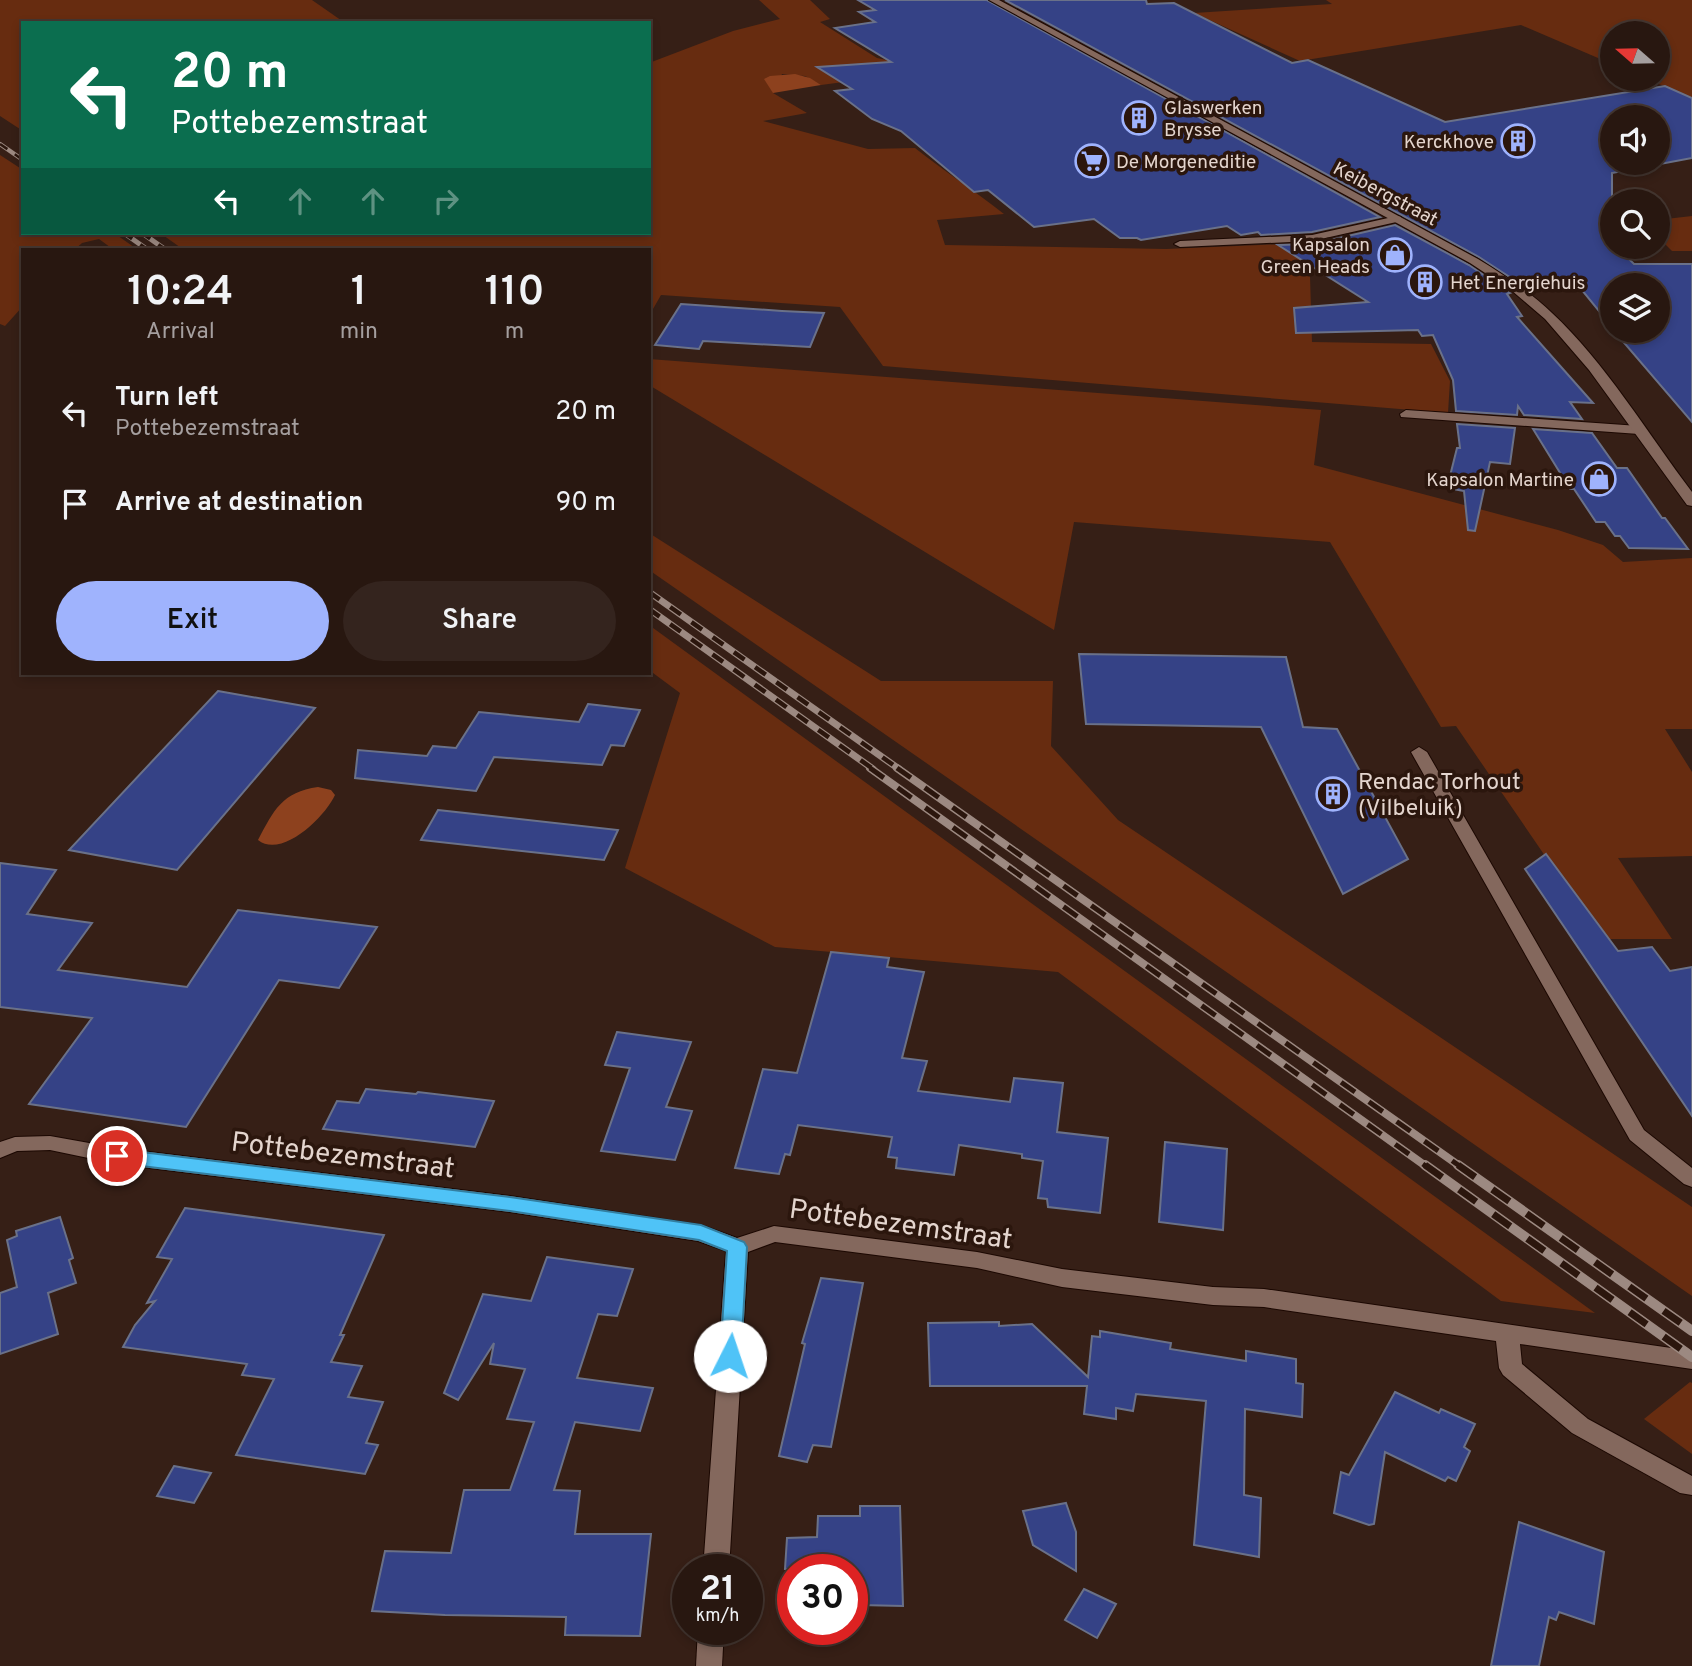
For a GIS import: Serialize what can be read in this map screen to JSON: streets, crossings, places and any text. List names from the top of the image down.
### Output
{
  "streets": {
    "street": ["Keibergstraat", "Pottebezemstraat"]
  },
  "places": {
    "building": [
      "Glaswerken Brysse",
      "Kerckhove",
      "Het Energiehuis",
      "Rendac Torhout (Vilbeluik)"
    ],
    "supermarket": ["De Morgeneditie"],
    "shop": ["Kapsalon Green Heads", "Kapsalon Martine"]
  },
  "north": "left",
  "page": {
    "turn": ["20 m", "Pottebezemstraat"],
    "eta": [
      "10:24",
      "Arrival",
      "1",
      "min",
      "110",
      "m"
    ],
    "list": [
      {
        "name": "Turn left",
        "note": "Pottebezemstraat",
        "value": "20 m"
      },
      {
        "name": "Arrive at destination",
        "value": "90 m"
      }
    ],
    "buttons": ["Exit", "Share"],
    "speed": "21 km/h",
    "limit": "30"
  }
}
